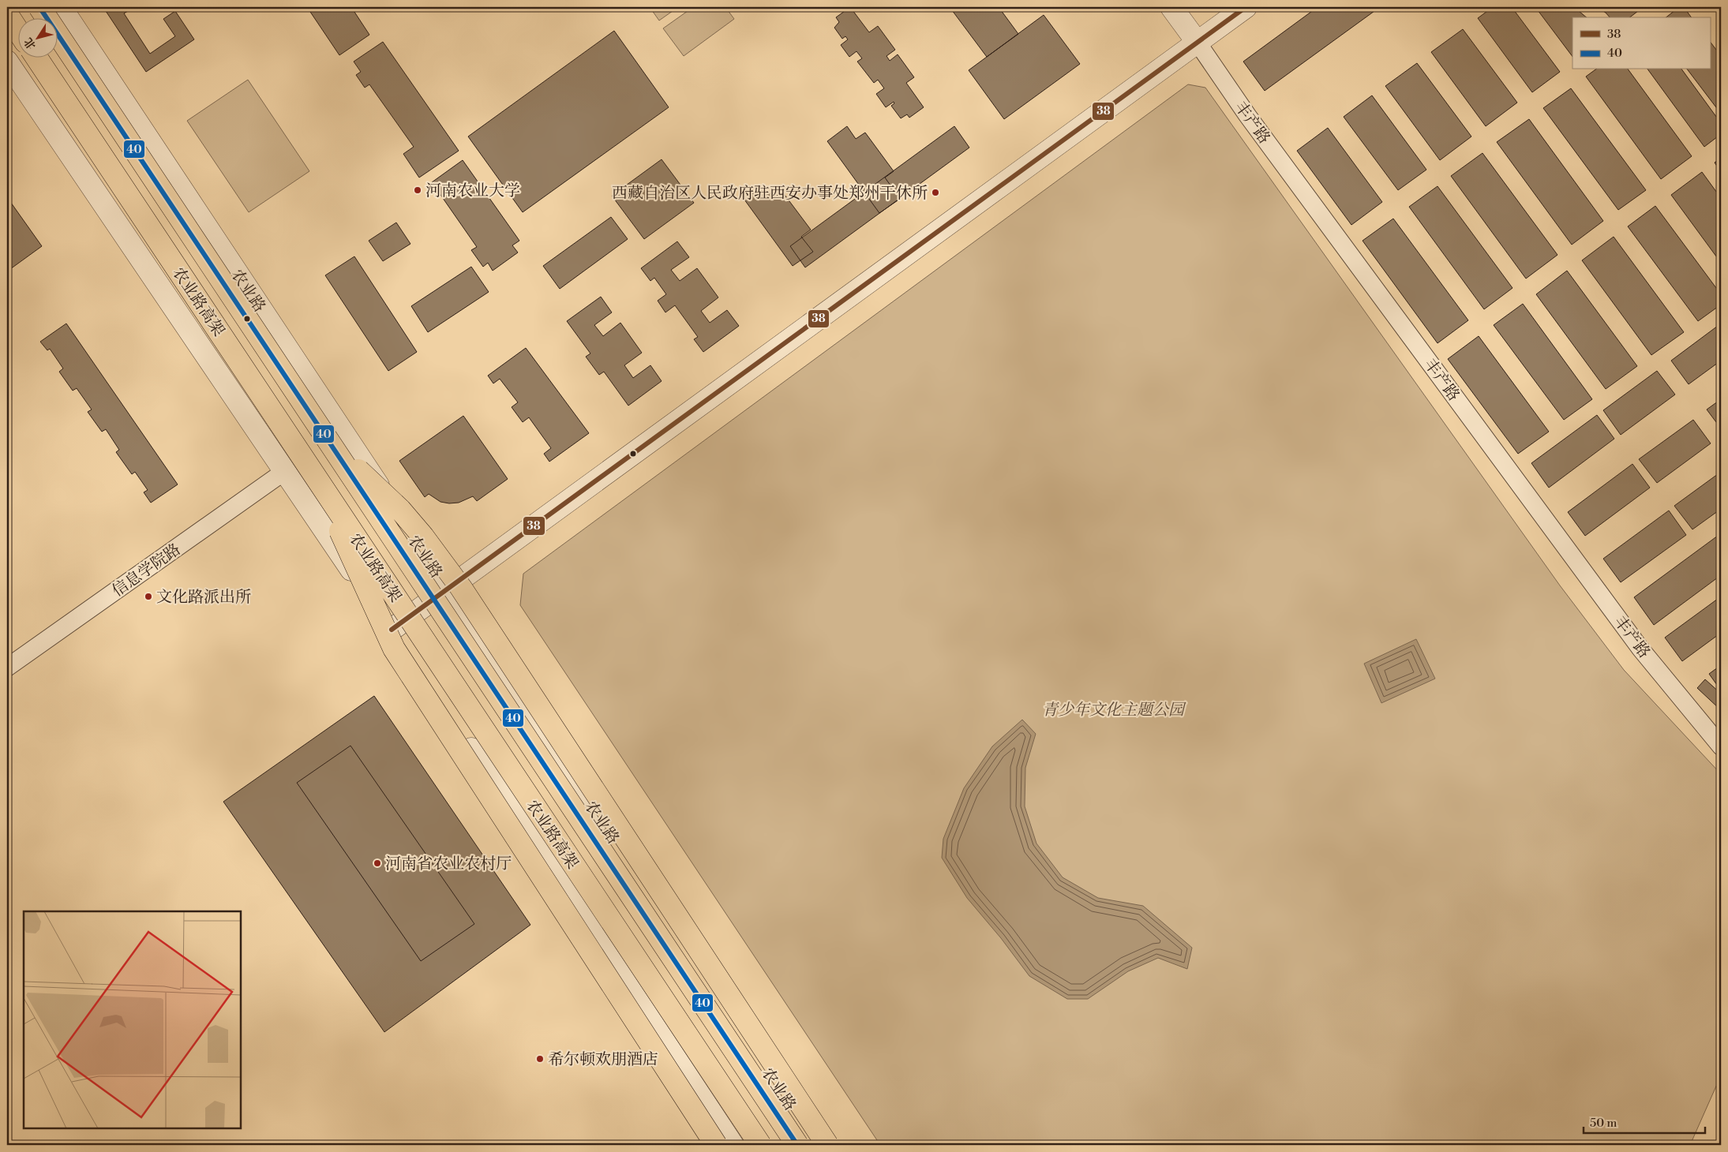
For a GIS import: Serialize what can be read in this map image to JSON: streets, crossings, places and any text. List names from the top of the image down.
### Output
{
  "streets": {
    "highway": ["农业路高架"],
    "street": ["丰产路", "农业路", "信息学院路"]
  },
  "parks": ["青少年文化主题公园"],
  "places": [
    "河南农业大学",
    "西藏自治区人民政府驻西安办事处郑州干休所",
    "文化路派出所",
    "河南省农业农村厅",
    "希尔顿欢朋酒店"
  ],
  "lines": ["transit line 38", "transit line 40"],
  "legend": ["38", "40"],
  "scale_bar": "50 m",
  "north": "bottom left"
}
